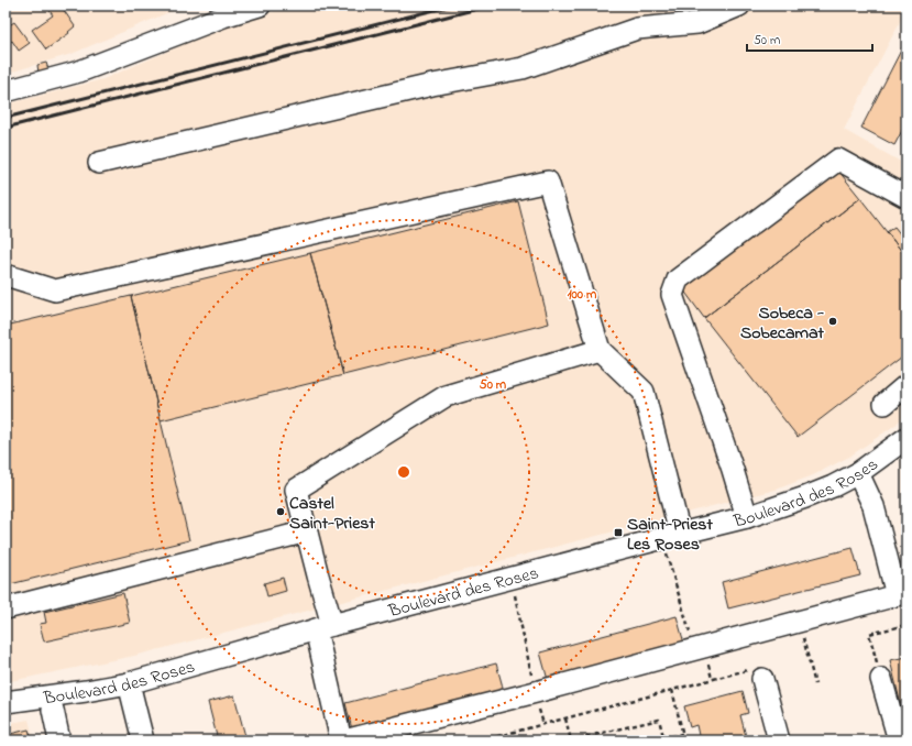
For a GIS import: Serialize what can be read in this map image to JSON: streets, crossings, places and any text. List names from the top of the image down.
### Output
{
  "streets": {
    "street": ["Boulevard des Roses"]
  },
  "places": {
    "other": ["Sobeca - Sobecamat", "Castel Saint-Priest"],
    "transit": ["Saint-Priest Les Roses"]
  },
  "scale_bar": "50 m",
  "rings": ["100 m", "50 m"]
}
